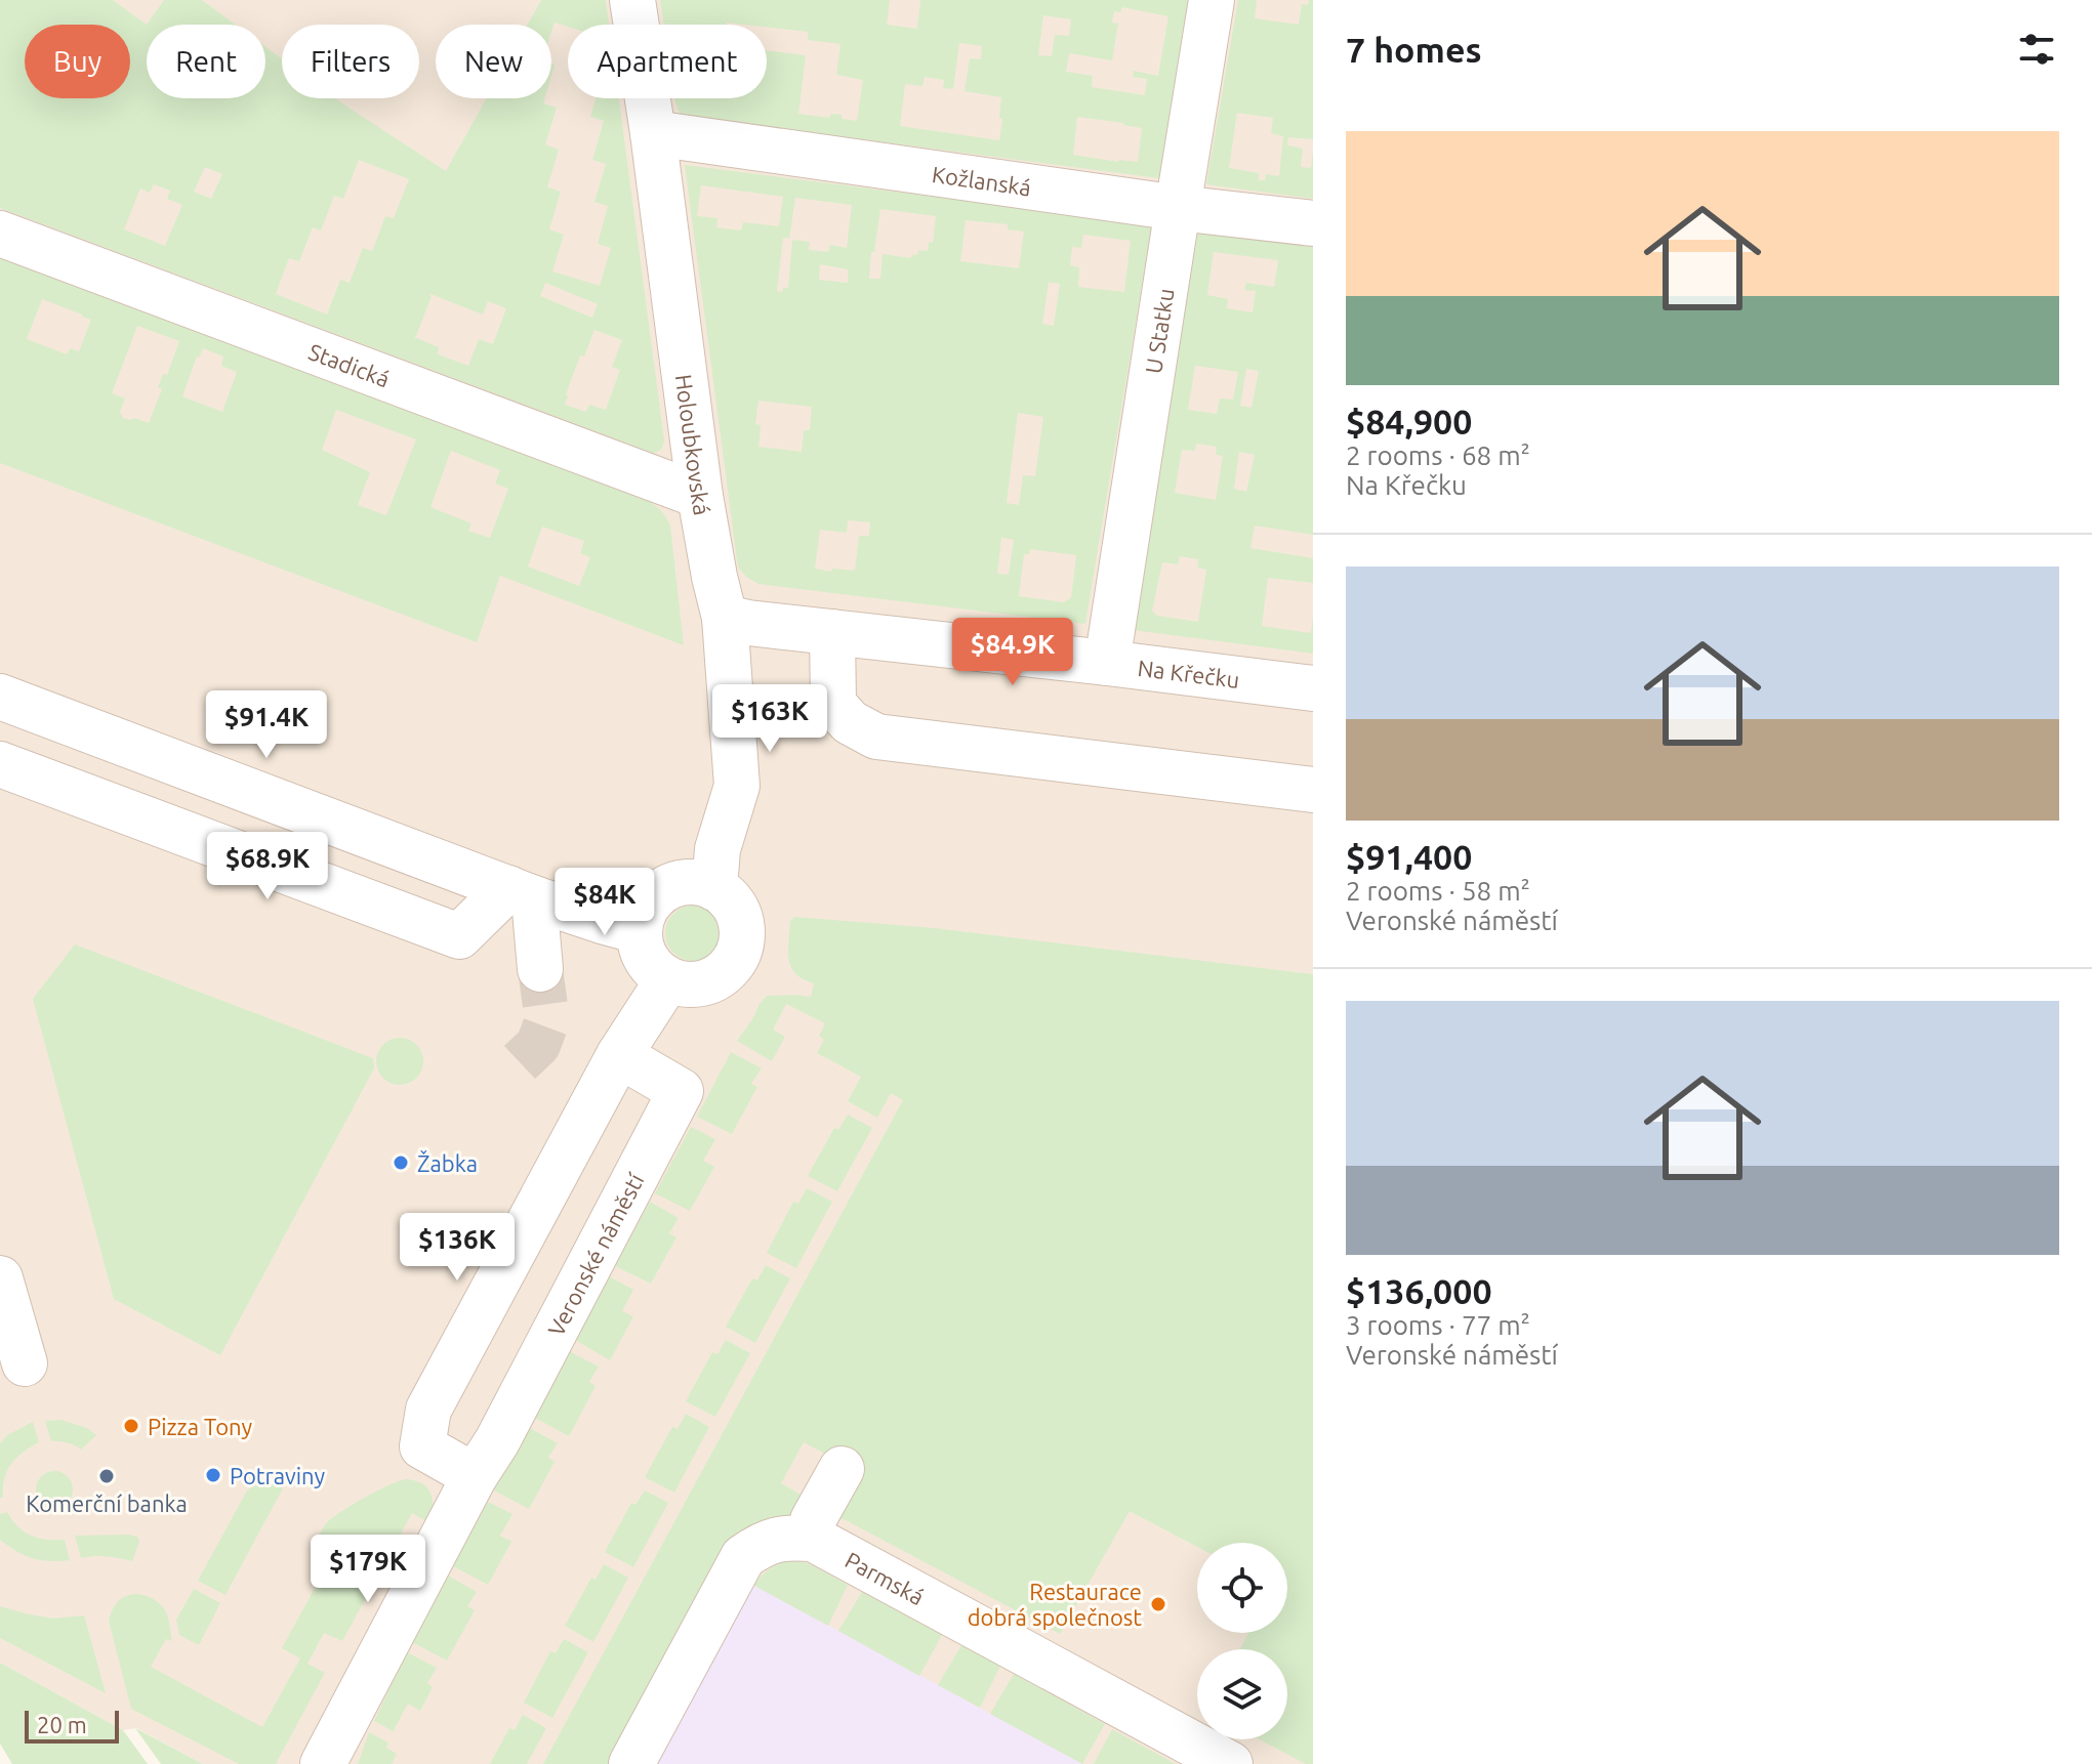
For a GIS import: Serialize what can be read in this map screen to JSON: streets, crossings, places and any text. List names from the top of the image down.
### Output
{
  "streets": {
    "street": [
      "Kožlanská",
      "U Statku",
      "Stadická",
      "Holoubkovská",
      "Na Křečku",
      "Veronské náměstí",
      "Parmská"
    ]
  },
  "crossings": [
    ["Kožlanská", "U Statku"],
    ["Kožlanská", "Holoubkovská"],
    ["U Statku", "Na Křečku"],
    ["Stadická", "Holoubkovská"],
    ["Holoubkovská", "Na Křečku"]
  ],
  "places": [
    "Žabka",
    "Pizza Tony",
    "Potraviny",
    "Komerční banka",
    "Restaurace dobrá společnost"
  ],
  "scale_bar": "20 m",
  "page": {
    "heading": "7 homes",
    "chip": [
      "Buy",
      "Rent",
      "Filters",
      "New",
      "Apartment"
    ],
    "list": [
      {
        "name": "$84,900",
        "note": "2 rooms · 68 m² · Na Křečku"
      },
      {
        "name": "$91,400",
        "note": "2 rooms · 58 m² · Veronské náměstí"
      },
      {
        "name": "$136,000",
        "note": "3 rooms · 77 m² · Veronské náměstí"
      }
    ],
    "price": [
      "$84.9K",
      "$163K",
      "$91.4K",
      "$68.9K",
      "$84K",
      "$136K",
      "$179K"
    ],
    "scale": "20 m"
  }
}
